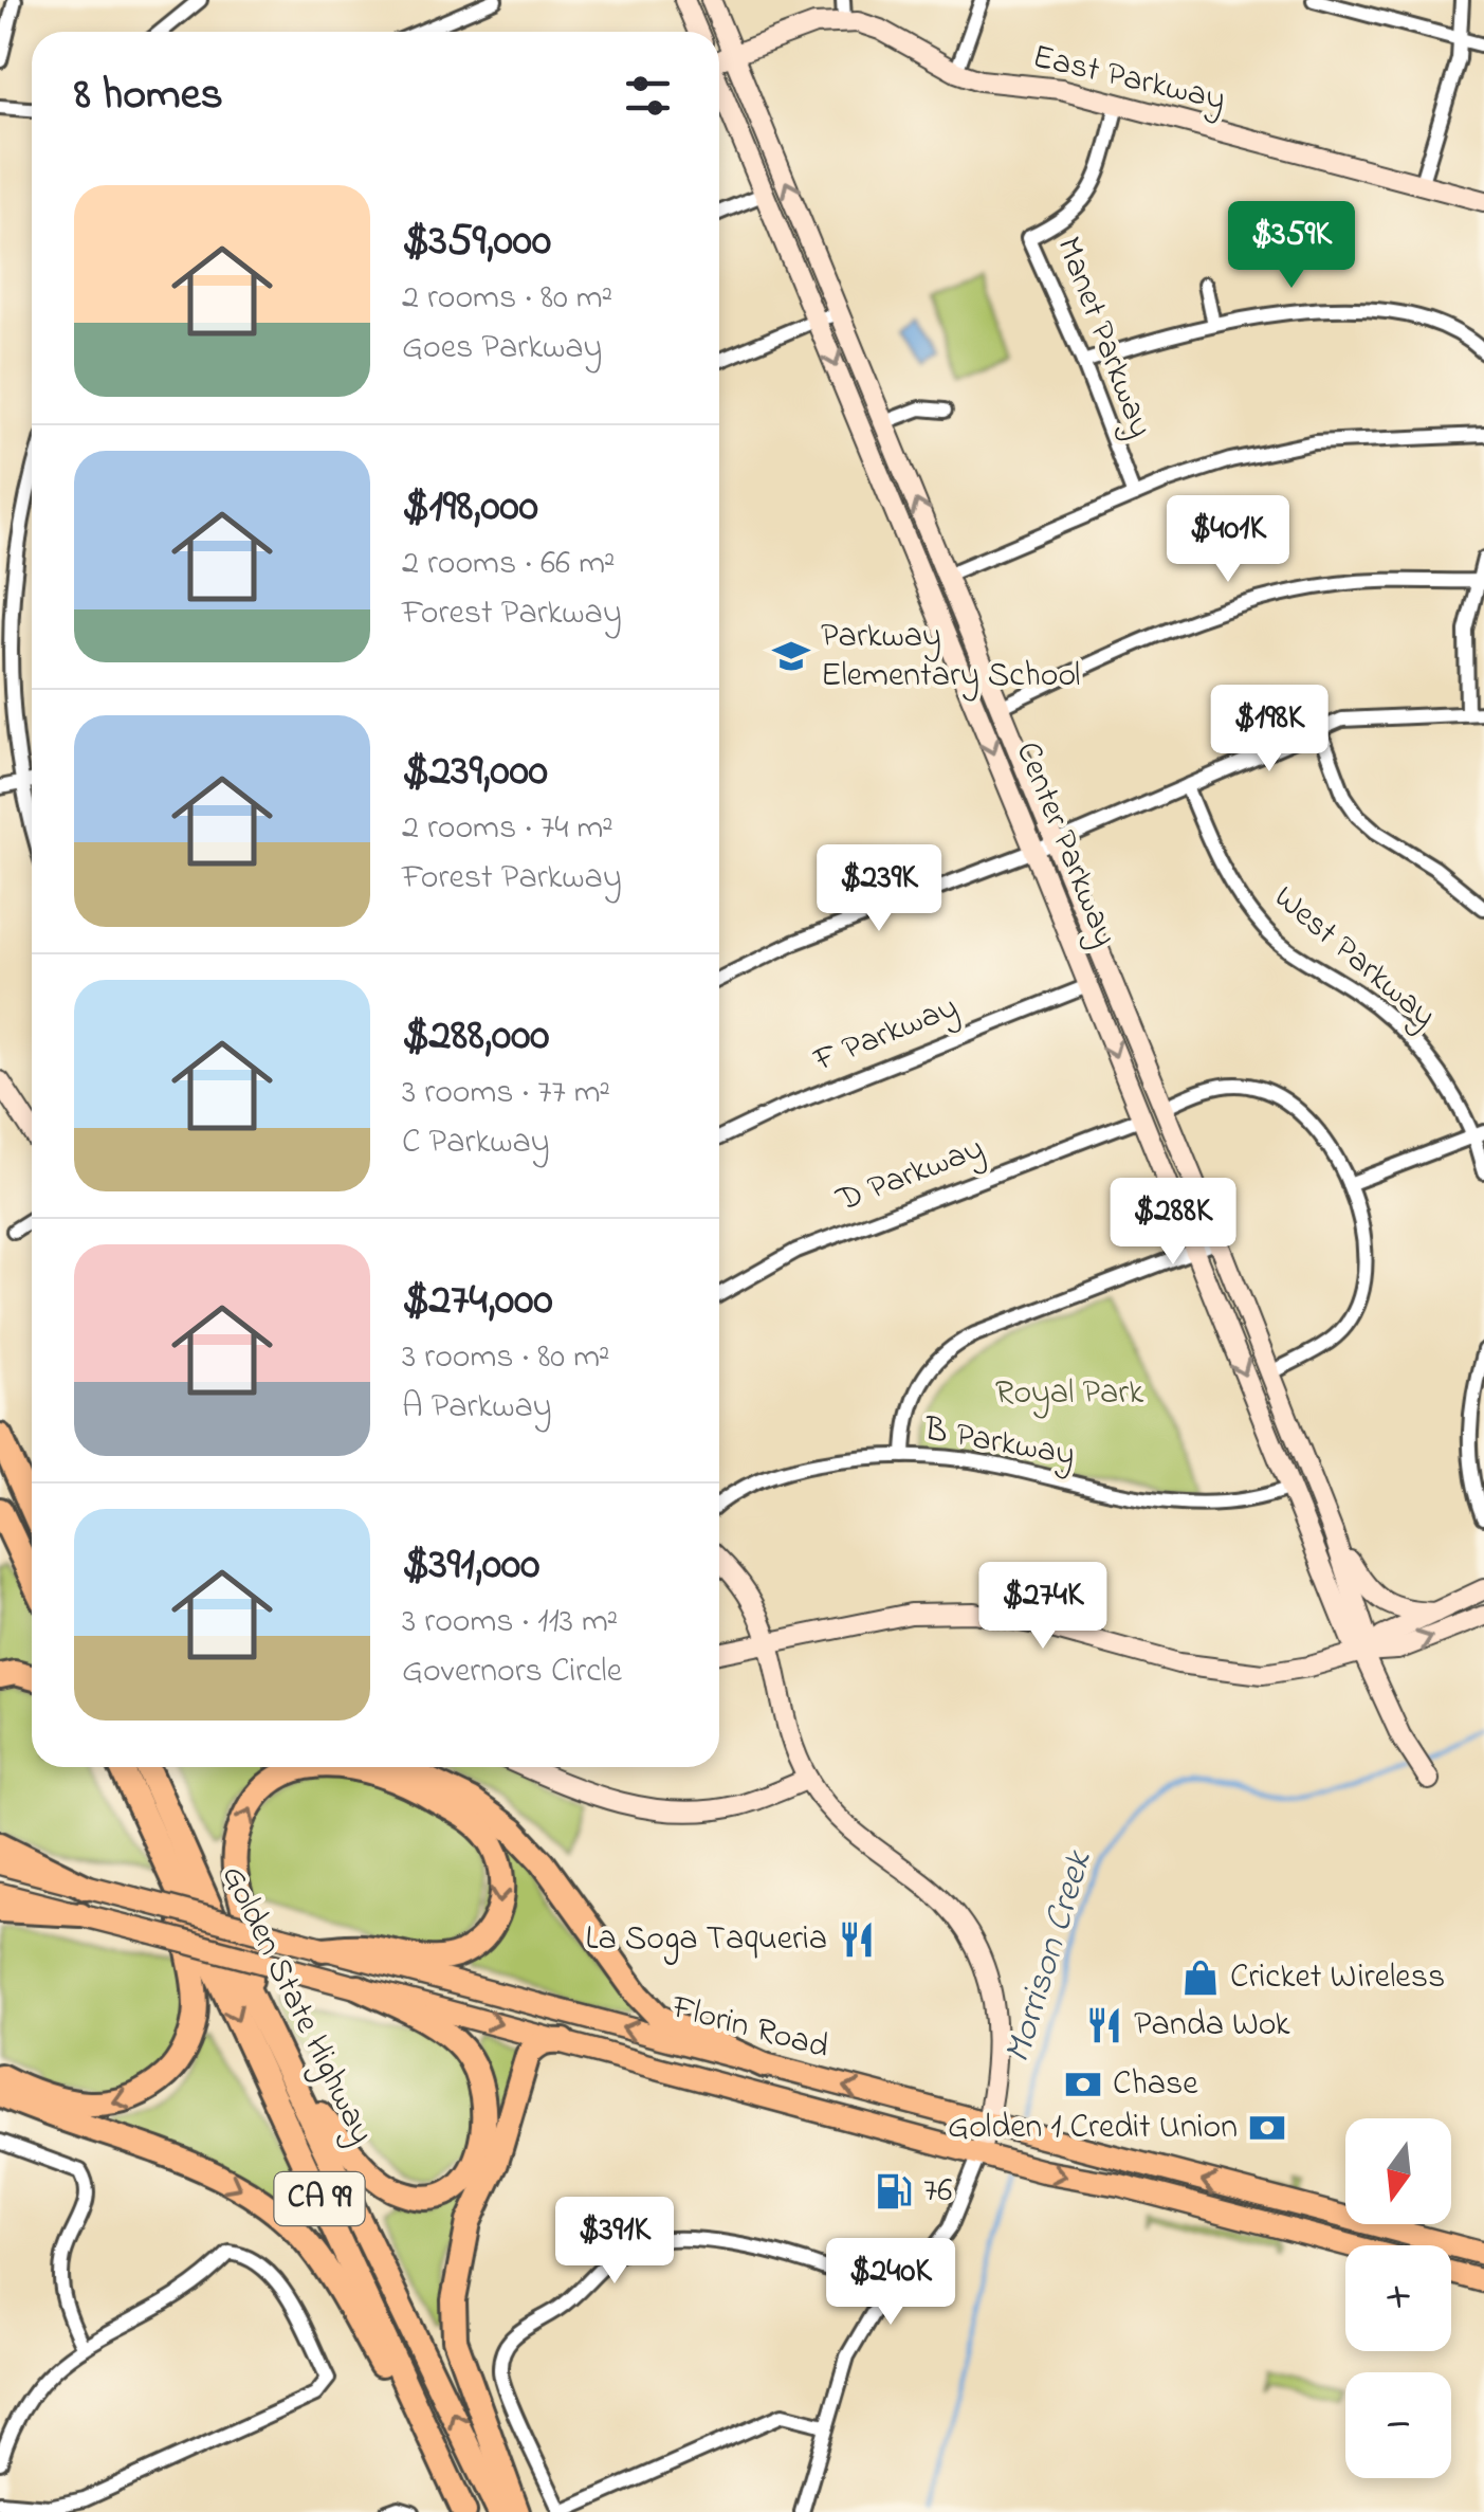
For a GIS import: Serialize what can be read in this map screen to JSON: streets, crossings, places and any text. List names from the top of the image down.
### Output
{
  "streets": {
    "highway": ["Golden State Highway", "CA 99"],
    "main road": ["Florin Road"],
    "street": [
      "East Parkway",
      "Manet Parkway",
      "Center Parkway",
      "West Parkway",
      "F Parkway",
      "D Parkway",
      "B Parkway"
    ]
  },
  "crossings": [
    ["East Parkway", "Manet Parkway"],
    ["Center Parkway", "F Parkway"],
    ["Center Parkway", "D Parkway"],
    ["Center Parkway", "B Parkway"]
  ],
  "water": ["Morrison Creek"],
  "parks": ["Royal Park"],
  "places": {
    "school or university": ["Parkway Elementary School"],
    "restaurant": ["La Soga Taqueria", "Panda Wok"],
    "shop": ["Cricket Wireless"],
    "bank": ["Chase", "Golden 1 Credit Union"],
    "fuel station": ["76"]
  },
  "north": "bottom",
  "page": {
    "heading": "8 homes",
    "list": [
      {
        "name": "$359,000",
        "note": "2 rooms · 80 m² · Goes Parkway"
      },
      {
        "name": "$198,000",
        "note": "2 rooms · 66 m² · Forest Parkway"
      },
      {
        "name": "$239,000",
        "note": "2 rooms · 74 m² · Forest Parkway"
      },
      {
        "name": "$288,000",
        "note": "3 rooms · 77 m² · C Parkway"
      },
      {
        "name": "$274,000",
        "note": "3 rooms · 80 m² · A Parkway"
      },
      {
        "name": "$391,000",
        "note": "3 rooms · 113 m² · Governors Circle"
      }
    ],
    "price": [
      "$359K",
      "$401K",
      "$198K",
      "$239K",
      "$288K",
      "$274K",
      "$391K",
      "$240K"
    ],
    "map_buttons": ["+", "−"]
  }
}
